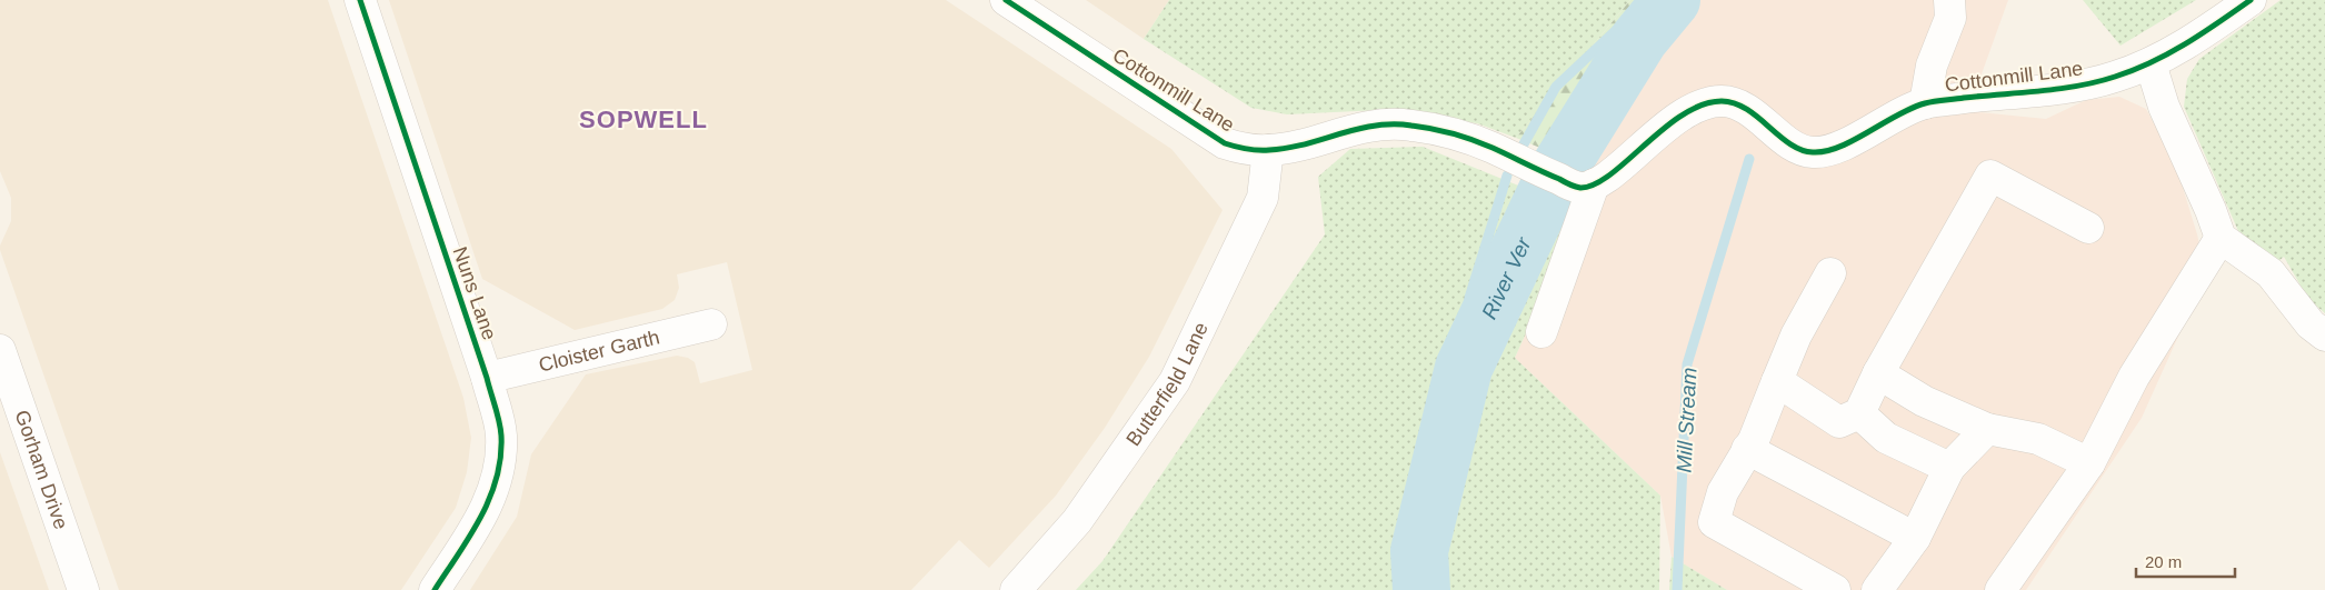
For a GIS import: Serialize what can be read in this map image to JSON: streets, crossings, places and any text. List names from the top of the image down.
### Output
{
  "streets": {
    "street": [
      "Cottonmill Lane",
      "Nuns Lane",
      "Cloister Garth",
      "Butterfield Lane",
      "Gorham Drive"
    ]
  },
  "crossings": [
    ["Cottonmill Lane", "Butterfield Lane"],
    ["Nuns Lane", "Cloister Garth"]
  ],
  "districts": ["SOPWELL"],
  "water": ["River Ver", "Mill Stream"],
  "scale_bar": "20 m"
}
